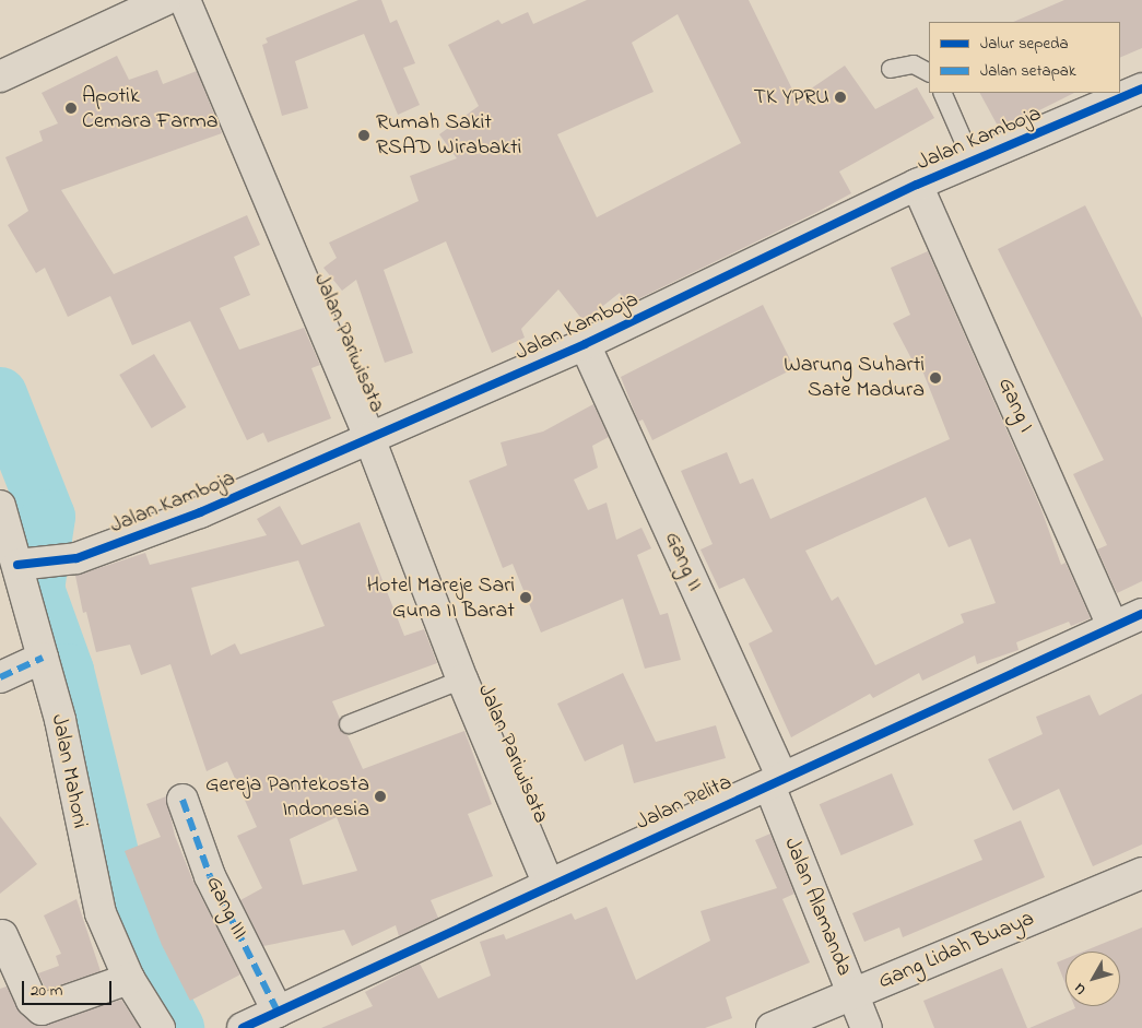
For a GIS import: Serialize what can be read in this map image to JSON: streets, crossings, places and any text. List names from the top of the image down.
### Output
{
  "streets": {
    "street": [
      "Jalan Kamboja",
      "Jalan Pariwisata",
      "Gang I",
      "Gang II",
      "Jalan Mahoni",
      "Jalan Pelita",
      "Jalan Alamanda",
      "Gang III",
      "Gang Lidah Buaya"
    ]
  },
  "crossings": [
    ["Jalan Kamboja", "Jalan Pariwisata"],
    ["Jalan Kamboja", "Gang I"],
    ["Jalan Kamboja", "Gang II"],
    ["Jalan Kamboja", "Jalan Mahoni"],
    ["Jalan Pariwisata", "Jalan Pelita"],
    ["Gang I", "Jalan Pelita"],
    ["Gang II", "Jalan Pelita"],
    ["Gang II", "Jalan Alamanda"],
    ["Jalan Pelita", "Jalan Alamanda"],
    ["Jalan Pelita", "Gang III"],
    ["Jalan Alamanda", "Gang Lidah Buaya"]
  ],
  "places": [
    "TK YPRU",
    "Apotik Cemara Farma",
    "Rumah Sakit RSAD Wirabakti",
    "Warung Suharti Sate Madura",
    "Hotel Mareje Sari Guna II Barat",
    "Gereja Pantekosta Indonesia"
  ],
  "legend": ["Jalur sepeda", "Jalan setapak"],
  "scale_bar": "20 m",
  "north": "bottom left"
}
